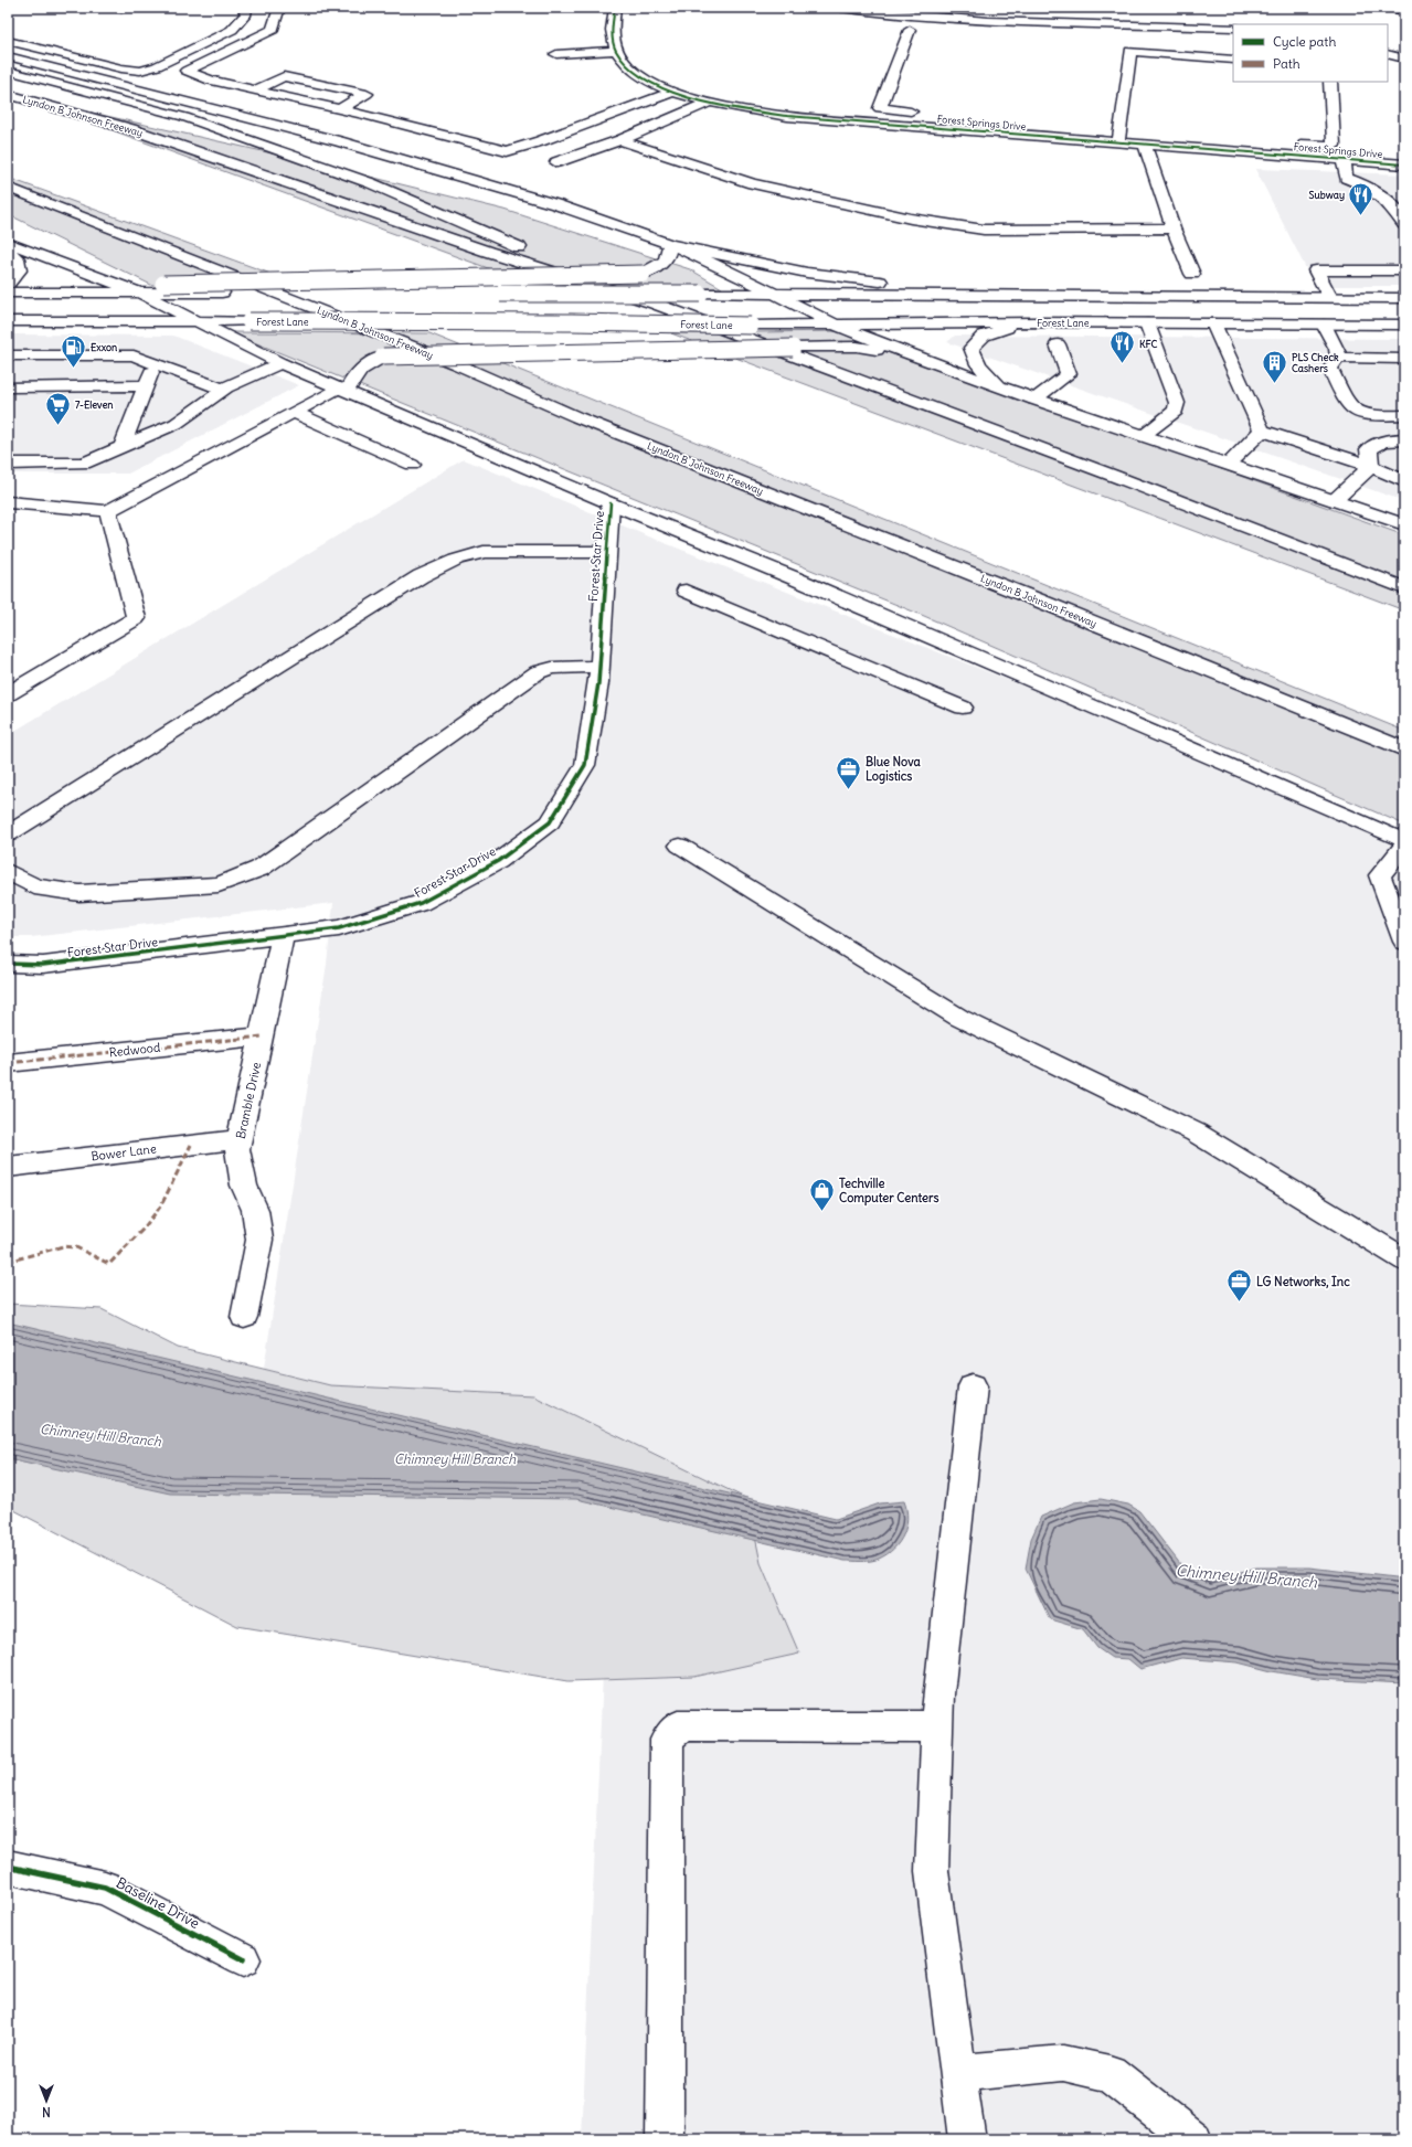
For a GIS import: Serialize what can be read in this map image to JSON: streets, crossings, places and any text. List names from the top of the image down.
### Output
{
  "streets": {
    "main road": [
      "Lyndon B Johnson Freeway",
      "Forest Springs Drive",
      "Forest Lane",
      "Forest Star Drive",
      "Redwood",
      "Bramble Drive",
      "Bower Lane",
      "Baseline Drive"
    ]
  },
  "crossings": [
    ["Forest Star Drive", "Bramble Drive"],
    ["Redwood", "Bramble Drive"],
    ["Bramble Drive", "Bower Lane"]
  ],
  "water": ["Chimney Hill Branch"],
  "places": {
    "restaurant": ["Subway", "KFC"],
    "fuel station": ["Exxon"],
    "building": ["PLS Check Cashers"],
    "supermarket": ["7-Eleven"],
    "office": ["Blue Nova Logistics", "LG Networks, Inc"],
    "shop": ["Techville Computer Centers"]
  },
  "legend": ["Cycle path", "Path"],
  "north": "bottom"
}
